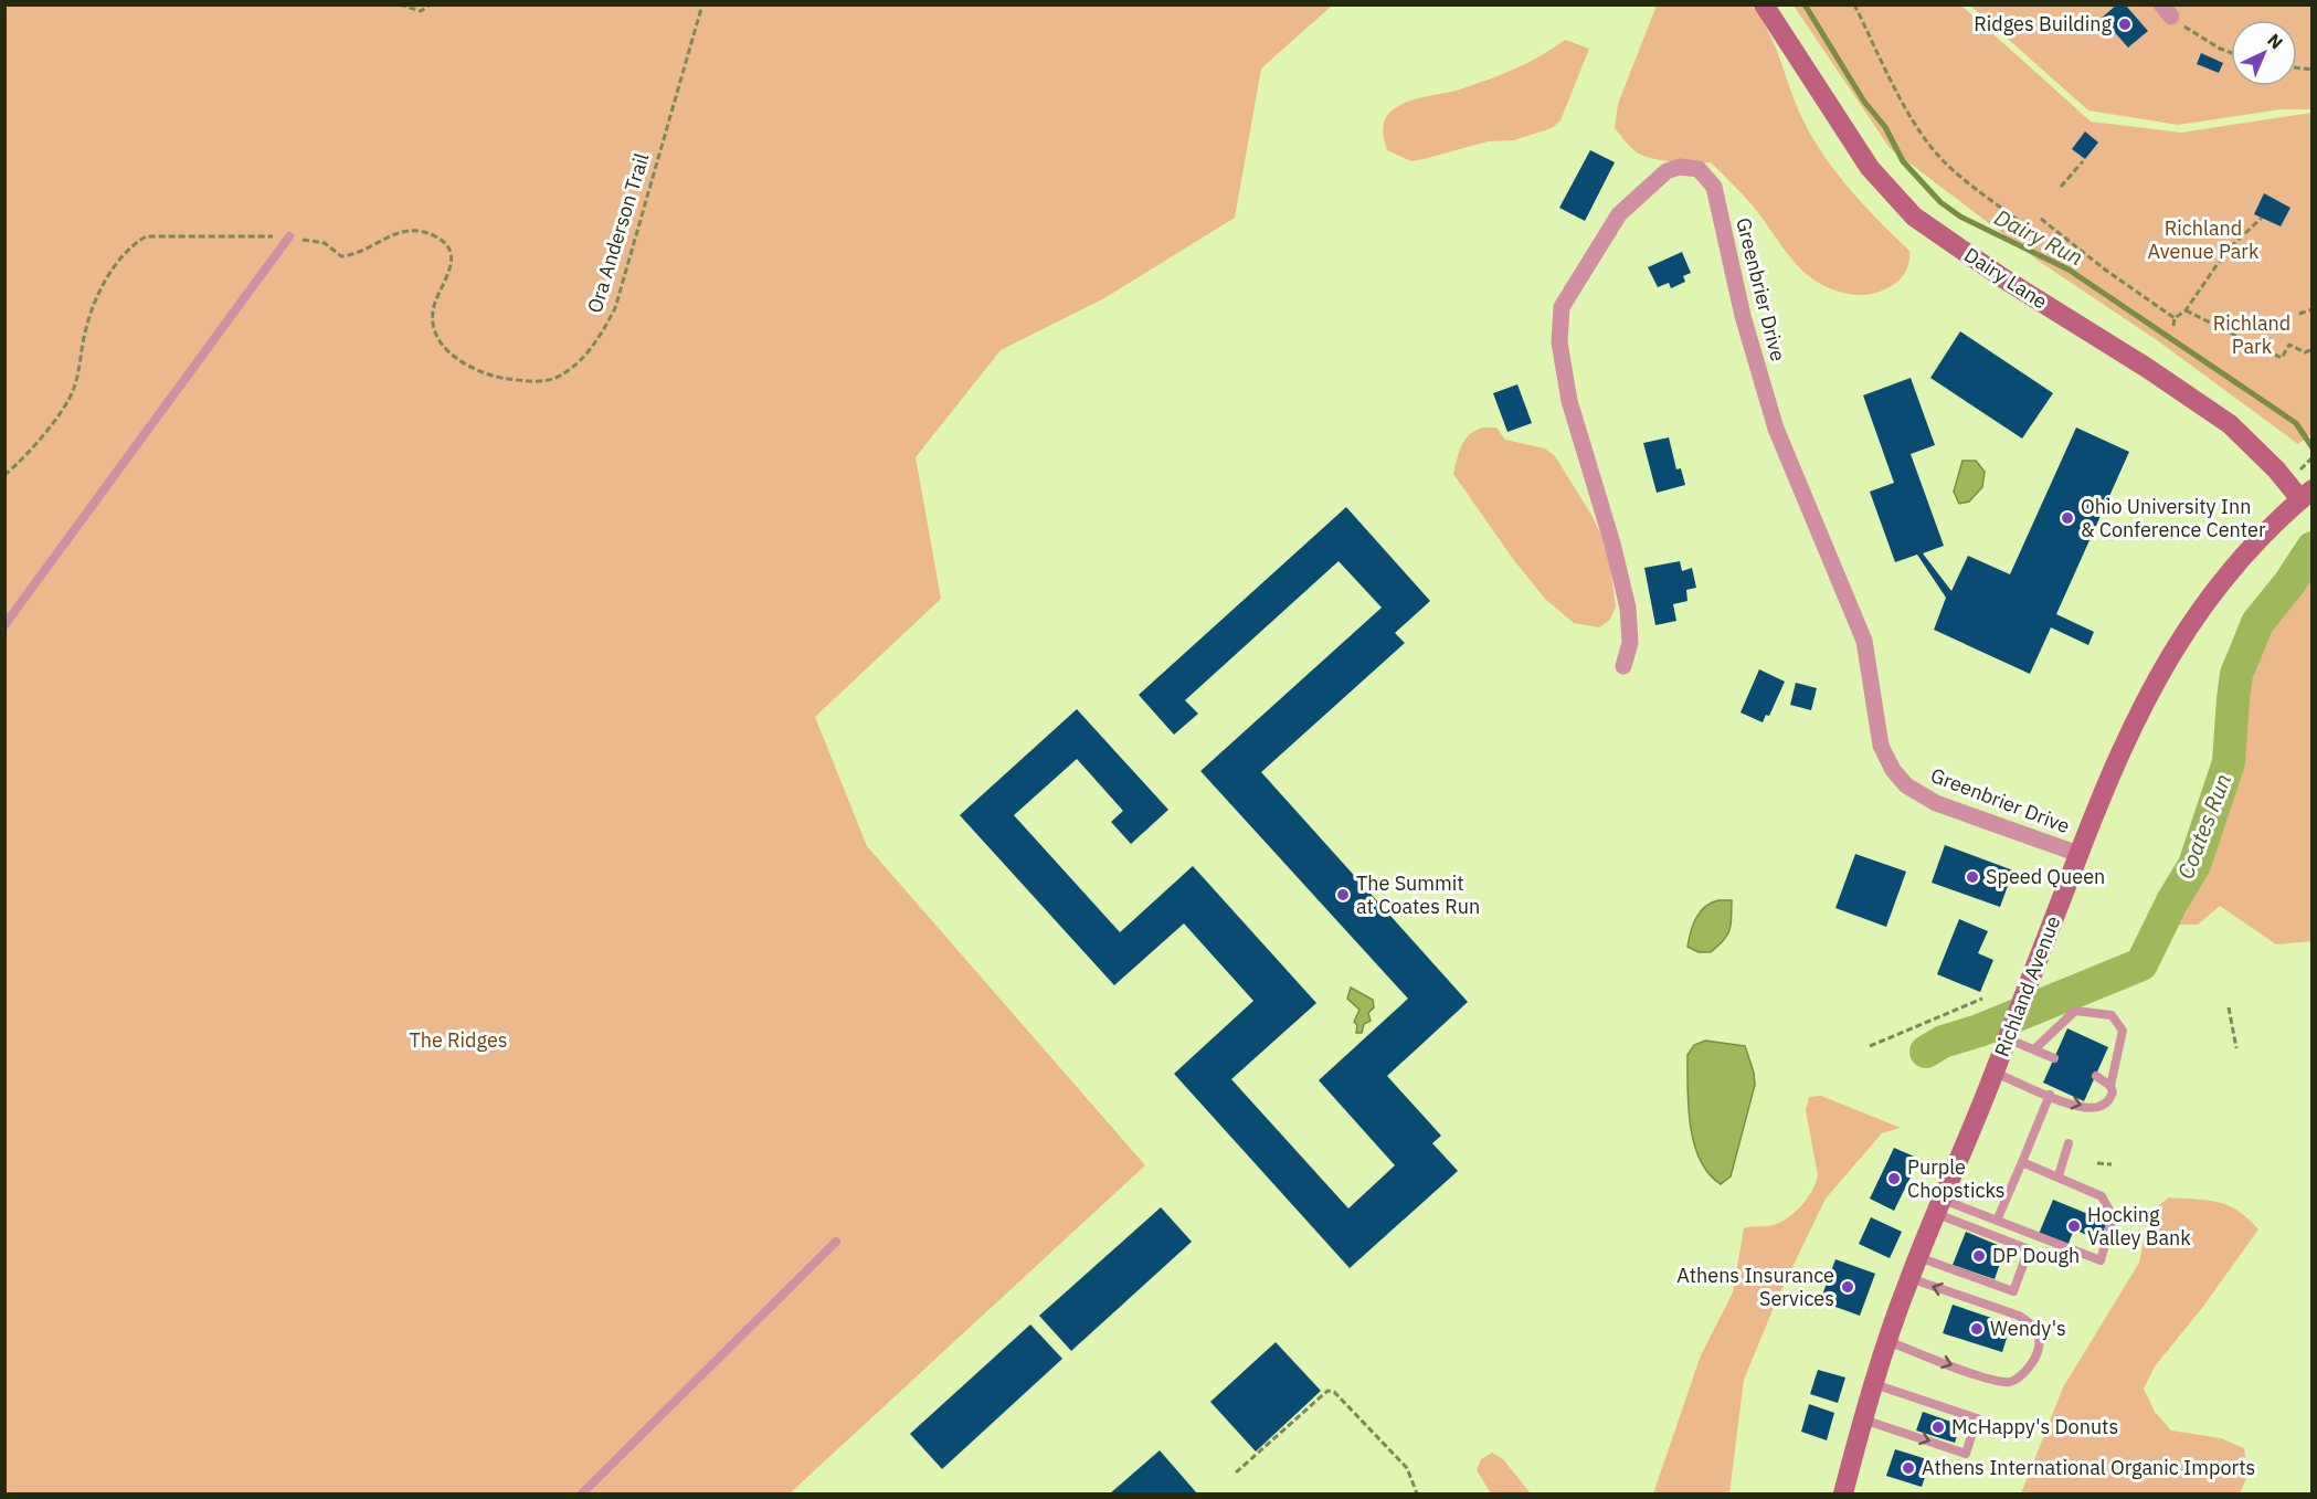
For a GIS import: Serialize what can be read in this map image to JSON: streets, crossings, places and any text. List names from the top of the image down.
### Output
{
  "streets": {
    "main road": ["Dairy Lane", "Richland Avenue"],
    "street": ["Greenbrier Drive"],
    "path": ["Ora Anderson Trail"]
  },
  "crossings": [
    ["Dairy Lane", "Richland Avenue"],
    ["Greenbrier Drive", "Richland Avenue"]
  ],
  "water": ["Dairy Run", "Coates Run"],
  "parks": ["Richland Avenue Park", "Richland Park", "The Ridges"],
  "places": [
    "Ridges Building",
    "Ohio University Inn & Conference Center",
    "Speed Queen",
    "The Summit at Coates Run",
    "Purple Chopsticks",
    "Hocking Valley Bank",
    "DP Dough",
    "Athens Insurance Services",
    "Wendy's",
    "McHappy's Donuts",
    "Athens International Organic Imports"
  ],
  "north": "top right"
}
